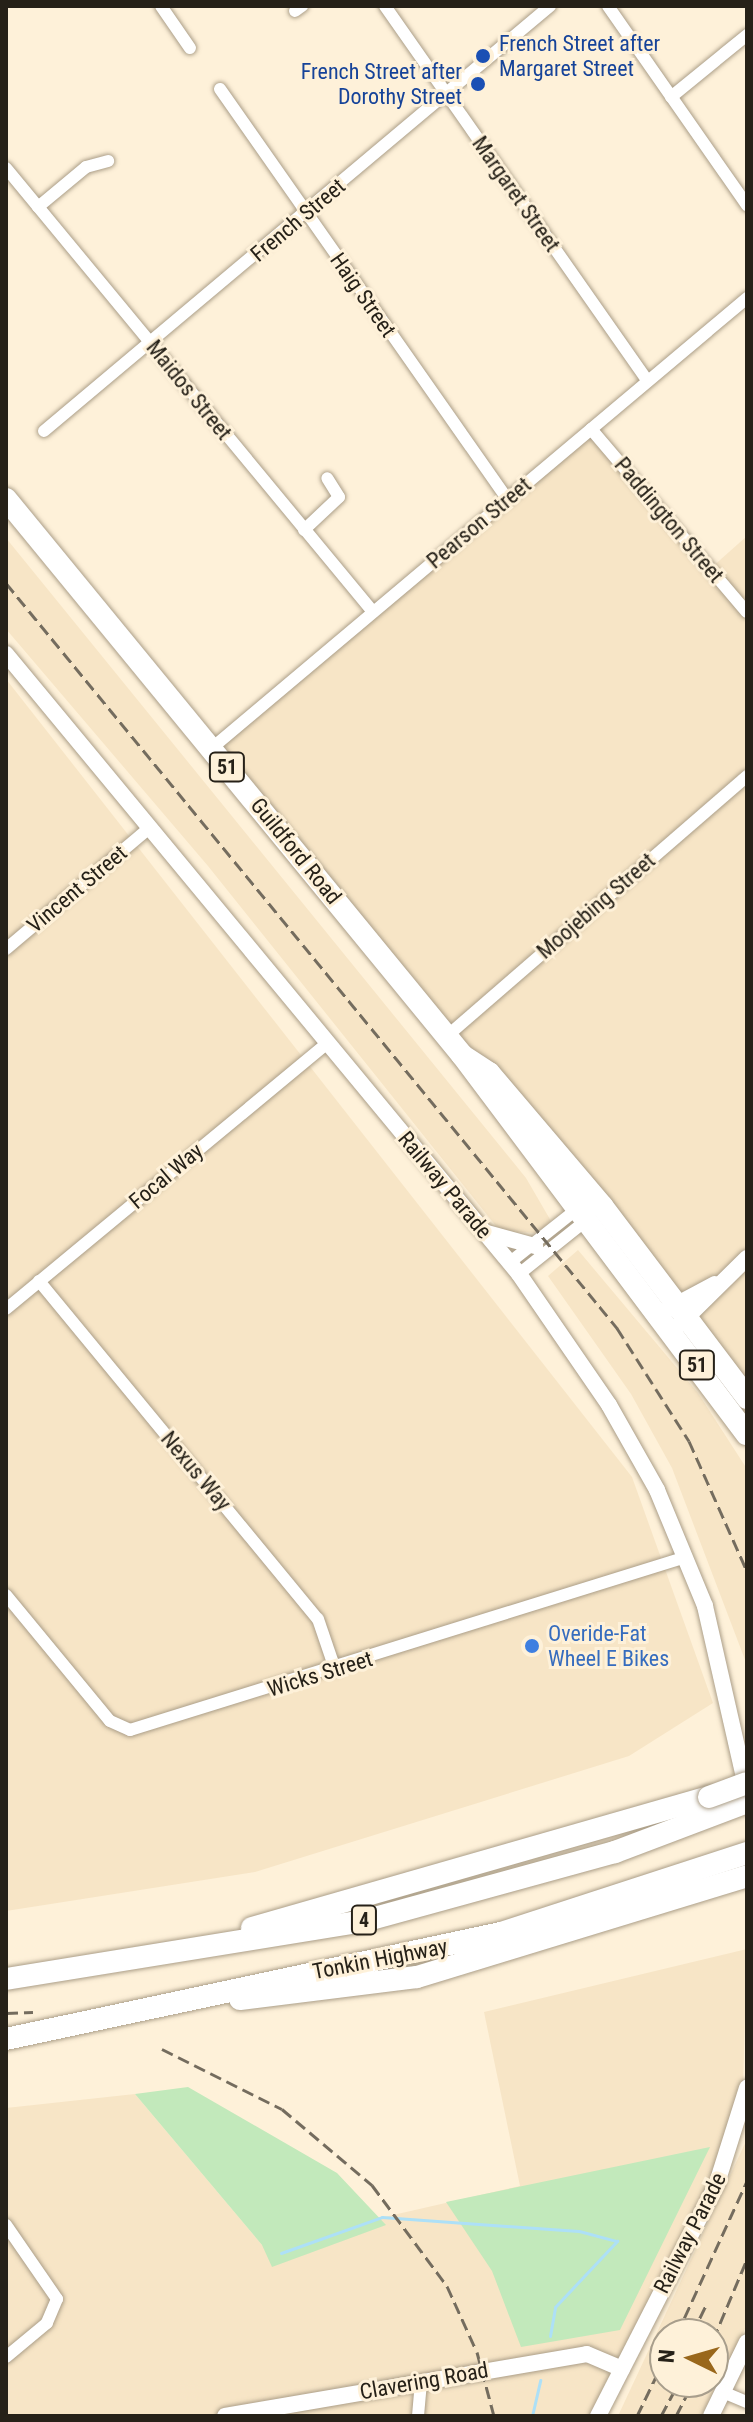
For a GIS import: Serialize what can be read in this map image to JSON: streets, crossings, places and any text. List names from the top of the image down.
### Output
{
  "streets": {
    "highway": [
      "51",
      "Guildford Road",
      "4",
      "Tonkin Highway"
    ],
    "street": [
      "Margaret Street",
      "French Street",
      "Haig Street",
      "Maidos Street",
      "Paddington Street",
      "Pearson Street",
      "Vincent Street",
      "Moojebing Street",
      "Focal Way",
      "Railway Parade",
      "Nexus Way",
      "Wicks Street",
      "Clavering Road"
    ]
  },
  "crossings": [
    ["Margaret Street", "French Street"],
    ["Margaret Street", "Pearson Street"],
    ["French Street", "Haig Street"],
    ["French Street", "Maidos Street"],
    ["Haig Street", "Pearson Street"],
    ["Maidos Street", "Pearson Street"],
    ["Paddington Street", "Pearson Street"],
    ["Pearson Street", "Guildford Road"],
    ["Guildford Road", "Moojebing Street"],
    ["Vincent Street", "Railway Parade"],
    ["Focal Way", "Railway Parade"],
    ["Focal Way", "Nexus Way"],
    ["Railway Parade", "Wicks Street"],
    ["Railway Parade", "Clavering Road"],
    ["Nexus Way", "Wicks Street"]
  ],
  "places": ["French Street after Margaret Street", "French Street after Dorothy Street", "Overide-Fat Wheel E Bikes"],
  "north": "left"
}
